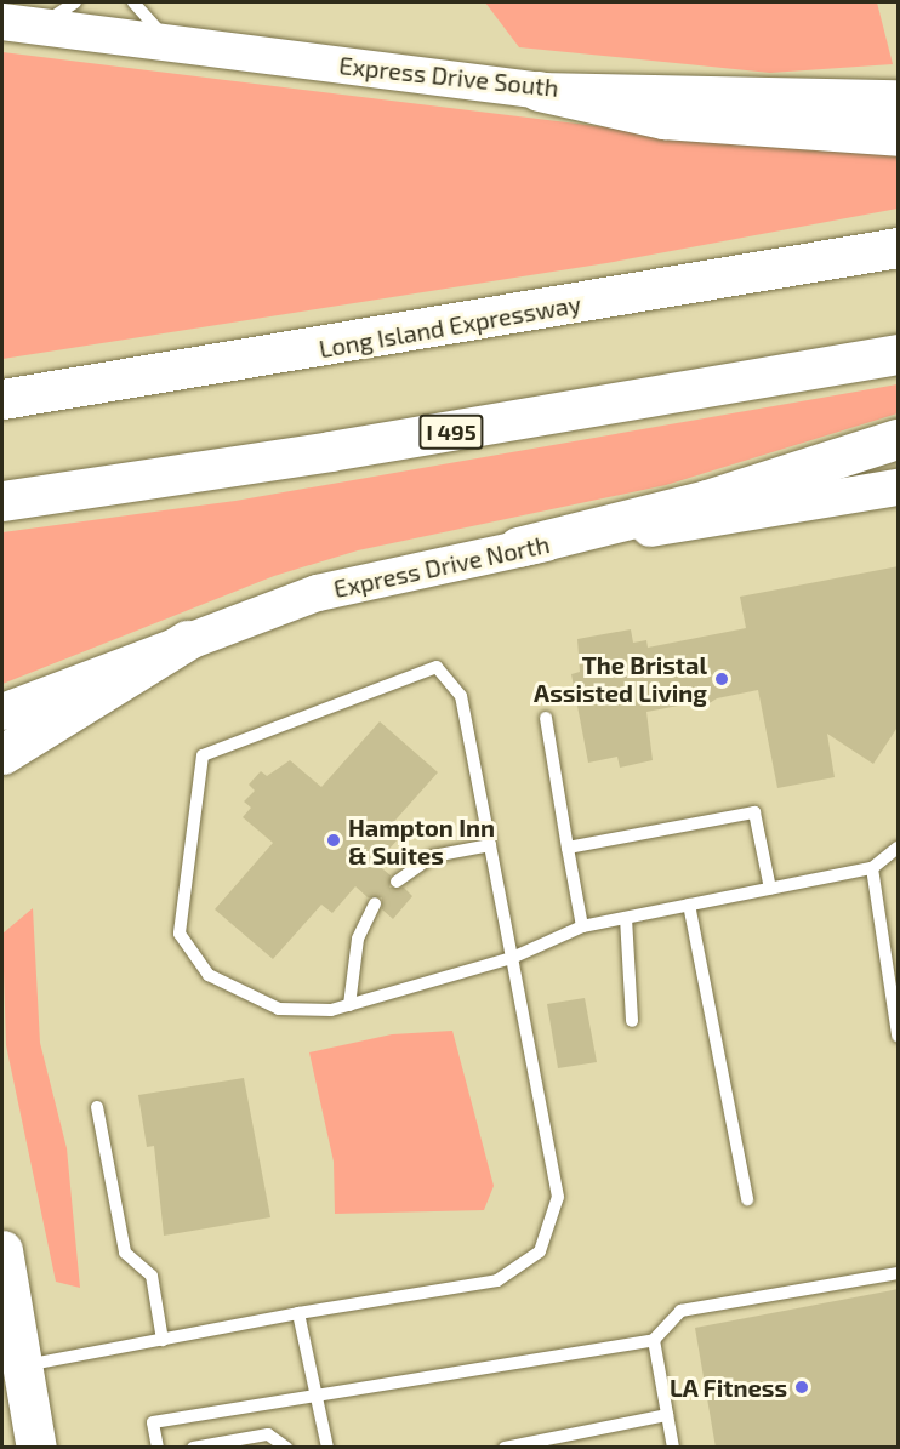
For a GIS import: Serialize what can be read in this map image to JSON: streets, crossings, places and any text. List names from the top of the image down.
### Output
{
  "streets": {
    "highway": ["Long Island Expressway", "I 495"],
    "main road": ["Express Drive South", "Express Drive North"]
  },
  "places": ["The Bristal Assisted Living", "Hampton Inn & Suites", "LA Fitness"]
}
